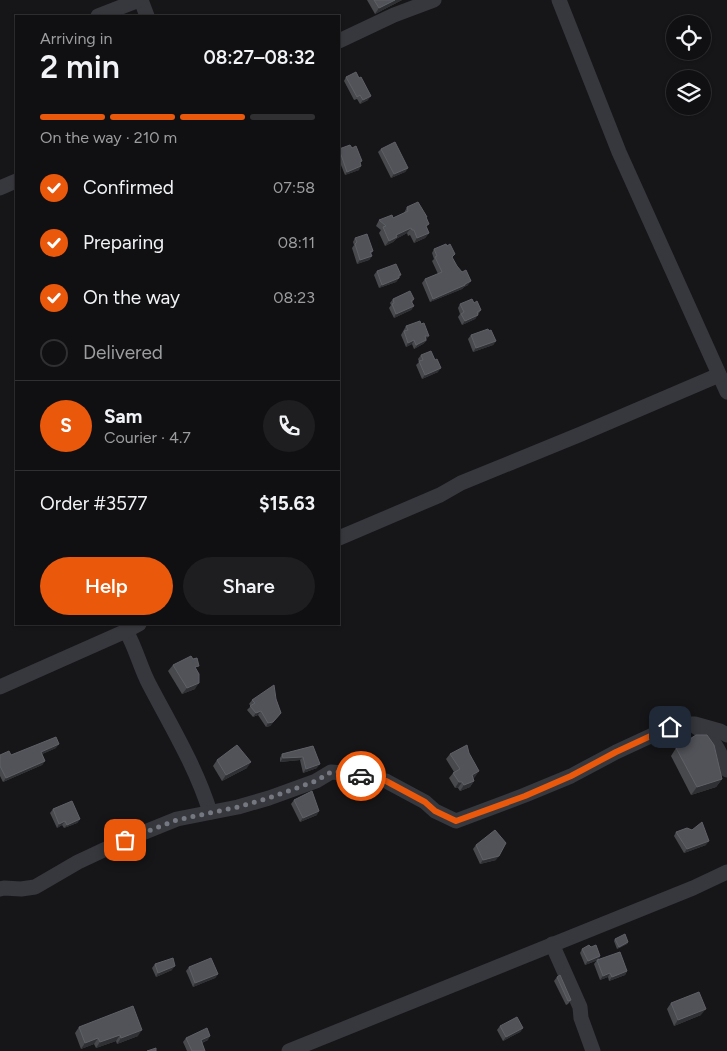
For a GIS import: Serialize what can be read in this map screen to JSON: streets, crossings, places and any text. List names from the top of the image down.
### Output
{
  "page": {
    "heading": ["2 min", "Arriving in", "08:27–08:32"],
    "panel": [
      "Sam",
      "Courier · 4.7",
      "Order #3577",
      "$15.63"
    ],
    "bar": "On the way · 210 m",
    "list": [
      ["Confirmed", "07:58"],
      ["Preparing", "08:11"],
      ["On the way", "08:23"],
      "Delivered"
    ],
    "round": "S",
    "buttons": ["Help", "Share"]
  }
}
